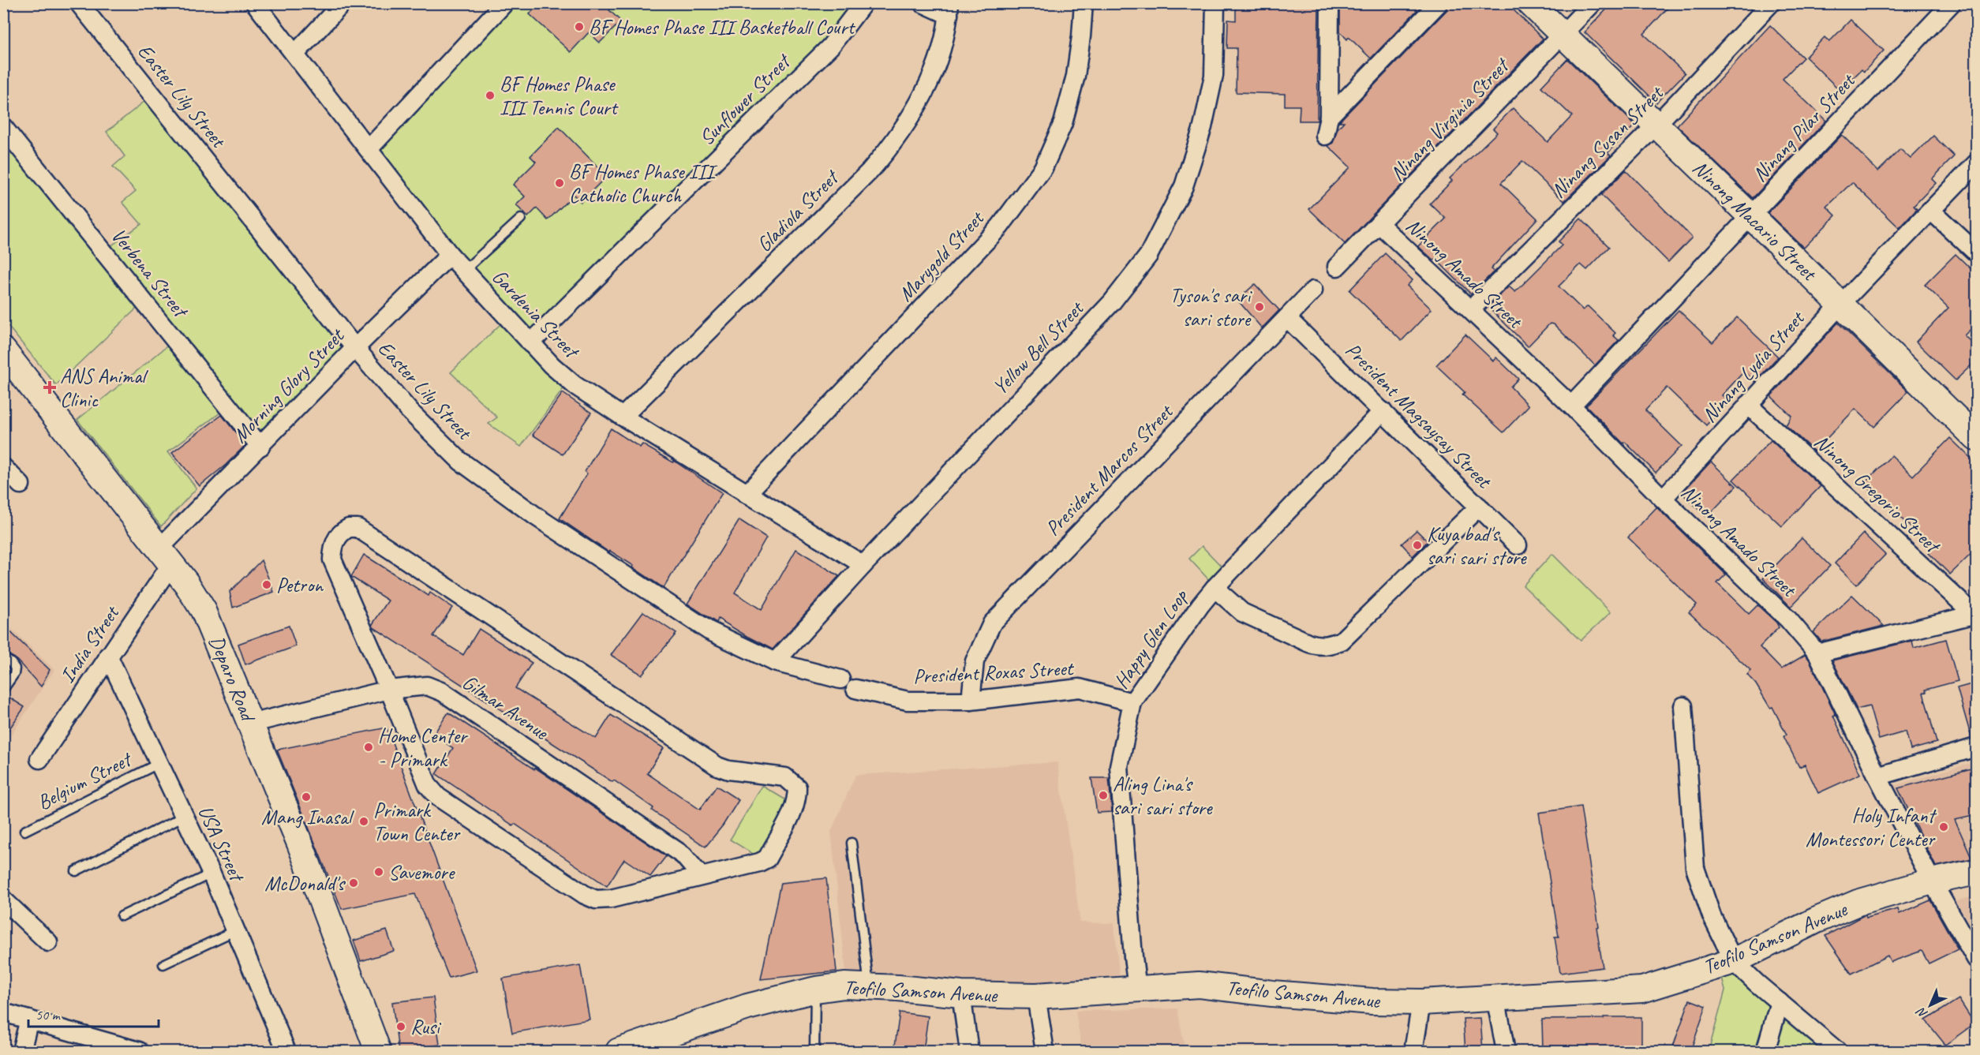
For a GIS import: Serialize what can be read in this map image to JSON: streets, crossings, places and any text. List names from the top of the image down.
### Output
{
  "streets": {
    "main road": ["Ninong Macario Street", "Deparo Road", "Teofilo Samson Avenue"],
    "street": [
      "Easter Lily Street",
      "Sunflower Street",
      "Ninang Virginia Street",
      "Ninang Pilar Street",
      "Ninang Susan Street",
      "Gladiola Street",
      "Marygold Street",
      "Verbena Street",
      "Ninong Amado Street",
      "Gardenia Street",
      "Yellow Bell Street",
      "Ninang Lydia Street",
      "Morning Glory Street",
      "President Magsaysay Street",
      "President Marcos Street",
      "Ninong Gregorio Street",
      "Happy Glen Loop",
      "India Street",
      "President Roxas Street",
      "Gilmar Avenue",
      "USA Street"
    ],
    "lane": ["Belgium Street"]
  },
  "crossings": [
    ["Easter Lily Street", "Yellow Bell Street"],
    ["Easter Lily Street", "Morning Glory Street"],
    ["Easter Lily Street", "President Roxas Street"],
    ["Sunflower Street", "Gardenia Street"],
    ["Ninang Virginia Street", "Ninong Macario Street"],
    ["Ninang Virginia Street", "Ninong Amado Street"],
    ["Ninang Pilar Street", "Ninong Macario Street"],
    ["Ninang Pilar Street", "Ninong Amado Street"],
    ["Ninang Susan Street", "Ninong Macario Street"],
    ["Ninang Susan Street", "Ninong Amado Street"],
    ["Gladiola Street", "Gardenia Street"],
    ["Ninong Macario Street", "Ninang Lydia Street"],
    ["Marygold Street", "Gardenia Street"],
    ["Verbena Street", "Morning Glory Street"],
    ["Ninong Amado Street", "Ninang Lydia Street"],
    ["Ninong Amado Street", "Teofilo Samson Avenue"],
    ["Gardenia Street", "Yellow Bell Street"],
    ["Gardenia Street", "Morning Glory Street"],
    ["Ninang Lydia Street", "Ninong Gregorio Street"],
    ["Morning Glory Street", "India Street"],
    ["Morning Glory Street", "Deparo Road"],
    ["President Magsaysay Street", "President Marcos Street"],
    ["President Magsaysay Street", "Happy Glen Loop"],
    ["President Marcos Street", "President Roxas Street"],
    ["Happy Glen Loop", "President Roxas Street"],
    ["Happy Glen Loop", "Teofilo Samson Avenue"],
    ["India Street", "Deparo Road"],
    ["India Street", "USA Street"],
    ["Deparo Road", "Gilmar Avenue"],
    ["Belgium Street", "USA Street"]
  ],
  "places": {
    "other": [
      "BF Homes Phase III Basketball Court",
      "BF Homes Phase III Tennis Court",
      "BF Homes Phase III Catholic Church",
      "Tyson's sari sari store",
      "Kuya bad's sari sari store",
      "Petron",
      "Home Center - Primark",
      "Aling Lina's sari sari store",
      "Mang Inasal",
      "Primark Town Center",
      "Holy Infant Montessori Center",
      "Savemore",
      "McDonald's",
      "Rusi"
    ],
    "health": ["ANS Animal Clinic"]
  },
  "scale_bar": "50 m",
  "north": "bottom left"
}
